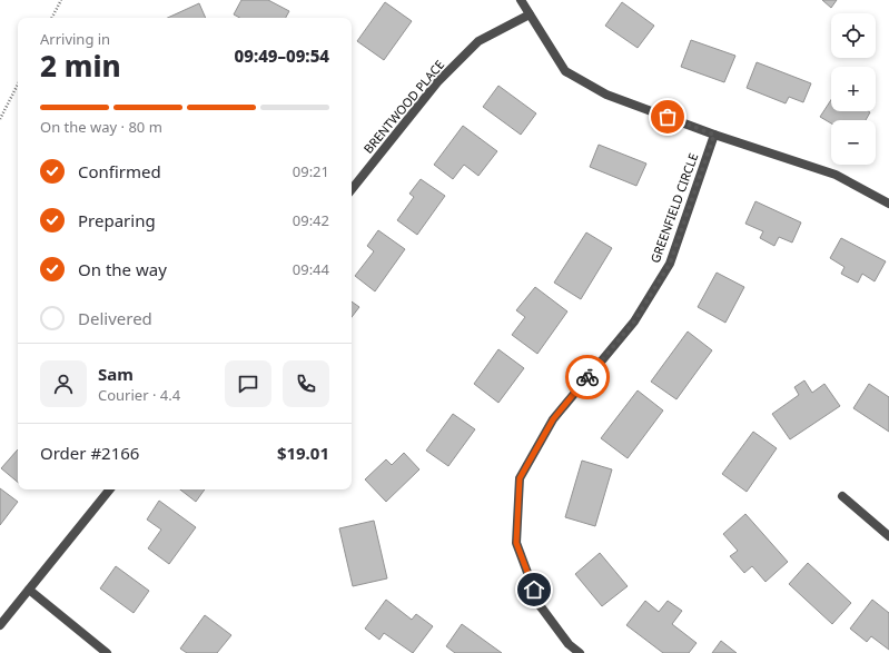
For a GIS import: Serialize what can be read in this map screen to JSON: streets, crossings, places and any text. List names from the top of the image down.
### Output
{
  "streets": {
    "street": ["BRENTWOOD PLACE", "GREENFIELD CIRCLE"]
  },
  "page": {
    "map_buttons": ["+", "−"],
    "heading": ["2 min", "Arriving in", "09:49–09:54"],
    "panel": [
      "Sam",
      "Courier · 4.4",
      "Order #2166",
      "$19.01"
    ],
    "bar": "On the way · 80 m",
    "list": [
      ["Confirmed", "09:21"],
      ["Preparing", "09:42"],
      ["On the way", "09:44"],
      "Delivered"
    ]
  }
}
